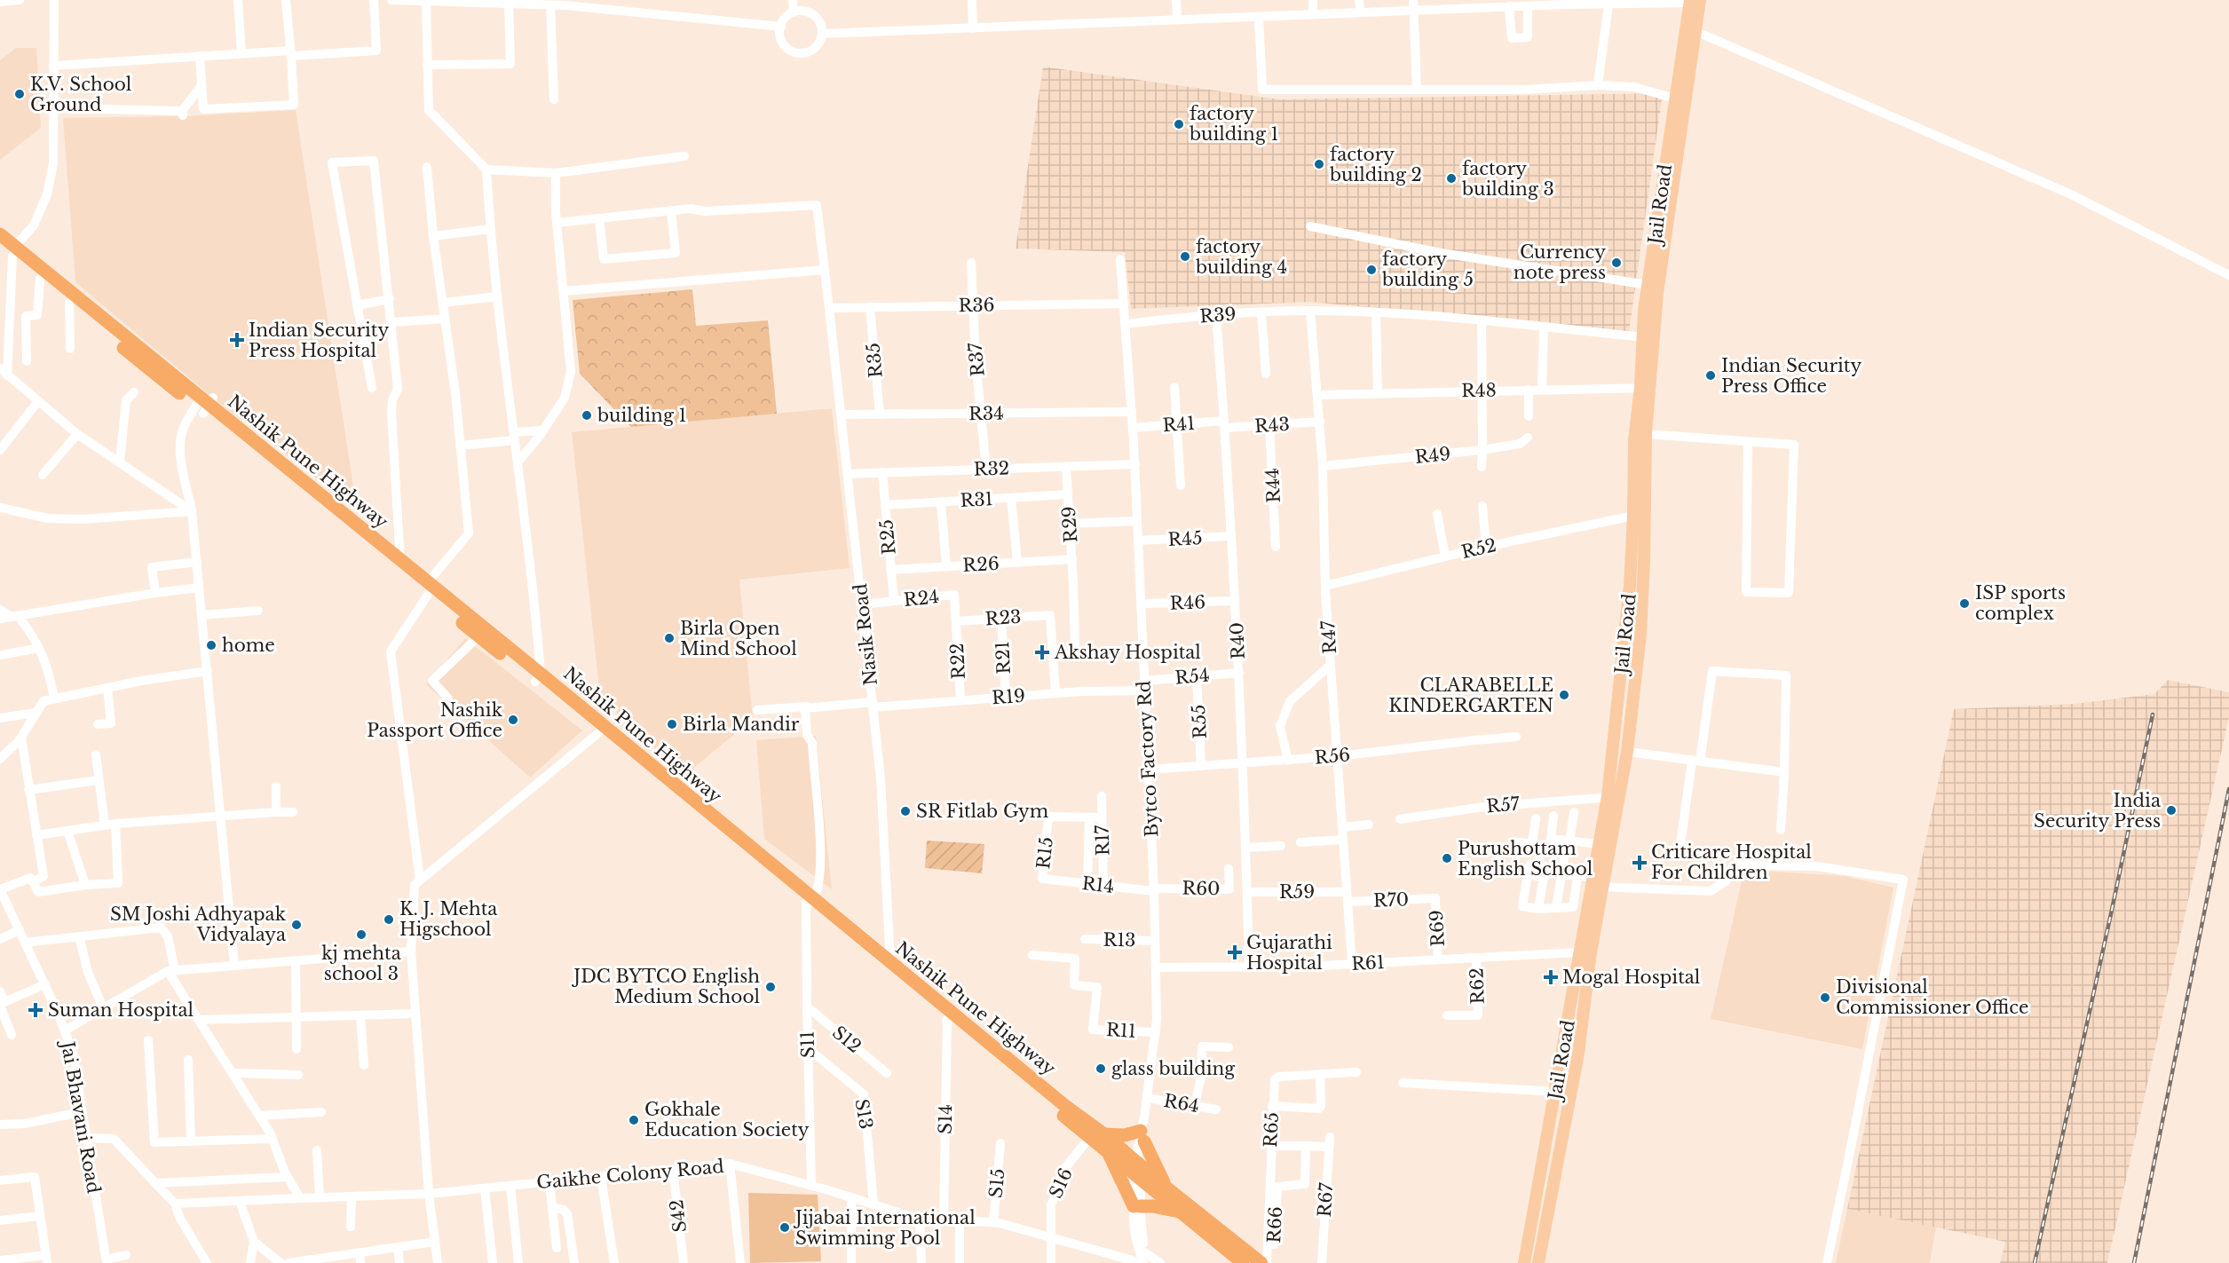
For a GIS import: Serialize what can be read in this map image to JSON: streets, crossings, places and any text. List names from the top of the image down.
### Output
{
  "streets": {
    "highway": ["Nashik Pune Highway"],
    "main road": ["Jail Road"],
    "street": [
      "R36",
      "R39",
      "R37",
      "R35",
      "R48",
      "R34",
      "R41",
      "R43",
      "R49",
      "R32",
      "R44",
      "R31",
      "R29",
      "R25",
      "R45",
      "R52",
      "R26",
      "R24",
      "R46",
      "R23",
      "Nasik Road",
      "R47",
      "R40",
      "R21",
      "R22",
      "R54",
      "R19",
      "R55",
      "R56",
      "Bytco Factory Rd",
      "R57",
      "R17",
      "R15",
      "R14",
      "R60",
      "R59",
      "R70",
      "R69",
      "R13",
      "R61",
      "R62",
      "R11",
      "S12",
      "S11",
      "R64",
      "S13",
      "Jai Bhavani Road",
      "S14",
      "R65",
      "Gaikhe Colony Road",
      "S15",
      "S16",
      "R67",
      "S42",
      "R66"
    ]
  },
  "crossings": [
    ["Jail Road", "R39"],
    ["Jail Road", "R48"],
    ["Jail Road", "R52"],
    ["Jail Road", "R57"],
    ["Jail Road", "R61"],
    ["R36", "R37"],
    ["R36", "R35"],
    ["R36", "Nasik Road"],
    ["R36", "Bytco Factory Rd"],
    ["R39", "R47"],
    ["R39", "R40"],
    ["R39", "Bytco Factory Rd"],
    ["R37", "R34"],
    ["R37", "R32"],
    ["R35", "R34"],
    ["R48", "R47"],
    ["R34", "Nasik Road"],
    ["R34", "Bytco Factory Rd"],
    ["R41", "R43"],
    ["R41", "R40"],
    ["R41", "Bytco Factory Rd"],
    ["R43", "R44"],
    ["R43", "R47"],
    ["R43", "R40"],
    ["R49", "R47"],
    ["Nashik Pune Highway", "Nasik Road"],
    ["Nashik Pune Highway", "Bytco Factory Rd"],
    ["Nashik Pune Highway", "S11"],
    ["Nashik Pune Highway", "S14"],
    ["Nashik Pune Highway", "S16"],
    ["R32", "R29"],
    ["R32", "R25"],
    ["R32", "Nasik Road"],
    ["R32", "Bytco Factory Rd"],
    ["R31", "R29"],
    ["R31", "R25"],
    ["R29", "R26"],
    ["R25", "R26"],
    ["R25", "R24"],
    ["R45", "R40"],
    ["R45", "Bytco Factory Rd"],
    ["R52", "R47"],
    ["R24", "R23"],
    ["R24", "Nasik Road"],
    ["R24", "R22"],
    ["R46", "R40"],
    ["R46", "Bytco Factory Rd"],
    ["R23", "R21"],
    ["R23", "R22"],
    ["R23", "R19"],
    ["Nasik Road", "R19"],
    ["R47", "R56"],
    ["R47", "R59"],
    ["R47", "R70"],
    ["R47", "R61"],
    ["R40", "R54"],
    ["R40", "R56"],
    ["R40", "R59"],
    ["R40", "R61"],
    ["R21", "R19"],
    ["R22", "R19"],
    ["R54", "R19"],
    ["R54", "R55"],
    ["R54", "Bytco Factory Rd"],
    ["R19", "Bytco Factory Rd"],
    ["R19", "S11"],
    ["R55", "R56"],
    ["R56", "Bytco Factory Rd"],
    ["Bytco Factory Rd", "R14"],
    ["Bytco Factory Rd", "R60"],
    ["Bytco Factory Rd", "R13"],
    ["Bytco Factory Rd", "R61"],
    ["Bytco Factory Rd", "R11"],
    ["Bytco Factory Rd", "R64"],
    ["Bytco Factory Rd", "Gaikhe Colony Road"],
    ["R17", "R15"],
    ["R17", "R14"],
    ["R15", "R14"],
    ["R14", "R60"],
    ["R59", "R70"],
    ["R70", "R69"],
    ["R69", "R61"],
    ["R61", "R62"],
    ["S12", "S11"],
    ["S11", "S13"],
    ["S11", "Gaikhe Colony Road"],
    ["S13", "Gaikhe Colony Road"],
    ["S14", "Gaikhe Colony Road"],
    ["R65", "R66"],
    ["Gaikhe Colony Road", "S15"],
    ["Gaikhe Colony Road", "S16"],
    ["Gaikhe Colony Road", "S42"],
    ["R67", "R66"]
  ],
  "places": {
    "other": [
      "K.V. School Ground",
      "factory building 1",
      "factory building 2",
      "factory building 3",
      "factory building 4",
      "Currency note press",
      "factory building 5",
      "Indian Security Press Office",
      "building 1",
      "ISP sports complex",
      "Birla Open Mind School",
      "home",
      "CLARABELLE KINDERGARTEN",
      "Nashik Passport Office",
      "Birla Mandir",
      "India Security Press",
      "SR Fitlab Gym",
      "Purushottam English School",
      "K. J. Mehta Higschool",
      "SM Joshi Adhyapak Vidyalaya",
      "kj mehta school 3",
      "JDC BYTCO English Medium School",
      "Divisional Commissioner Office",
      "glass building",
      "Gokhale Education Society",
      "Jijabai International Swimming Pool"
    ],
    "health": [
      "Indian Security Press Hospital",
      "Akshay Hospital",
      "Criticare Hospital For Children",
      "Gujarathi Hospital",
      "Mogal Hospital",
      "Suman Hospital"
    ]
  }
}
